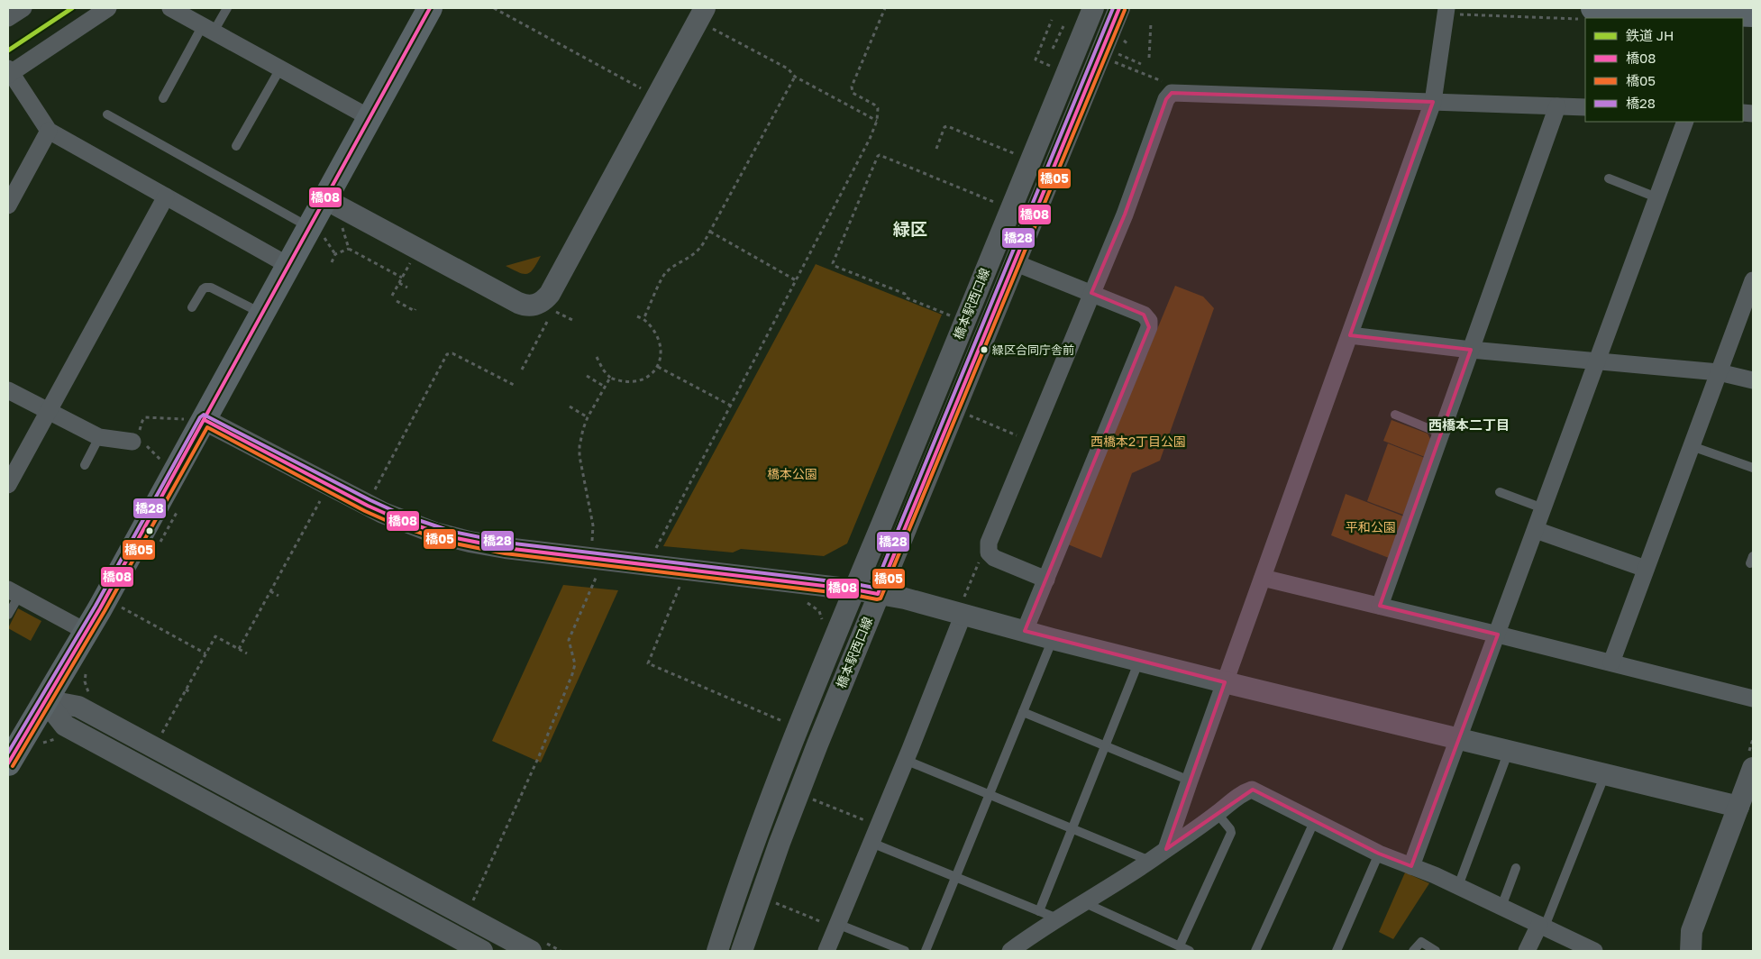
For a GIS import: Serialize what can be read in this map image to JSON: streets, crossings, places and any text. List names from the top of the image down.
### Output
{
  "streets": {
    "street": ["橋本駅西口線"]
  },
  "districts": ["緑区", "西橋本二丁目"],
  "parks": ["西橋本2丁目公園", "橋本公園", "平和公園"],
  "places": ["緑区合同庁舎前"],
  "lines": [
    "rail line JH",
    "transit line 橋08",
    "transit line 橋28",
    "transit line 橋05"
  ],
  "legend": [
    "鉄道 JH",
    "橋08",
    "橋05",
    "橋28"
  ]
}
